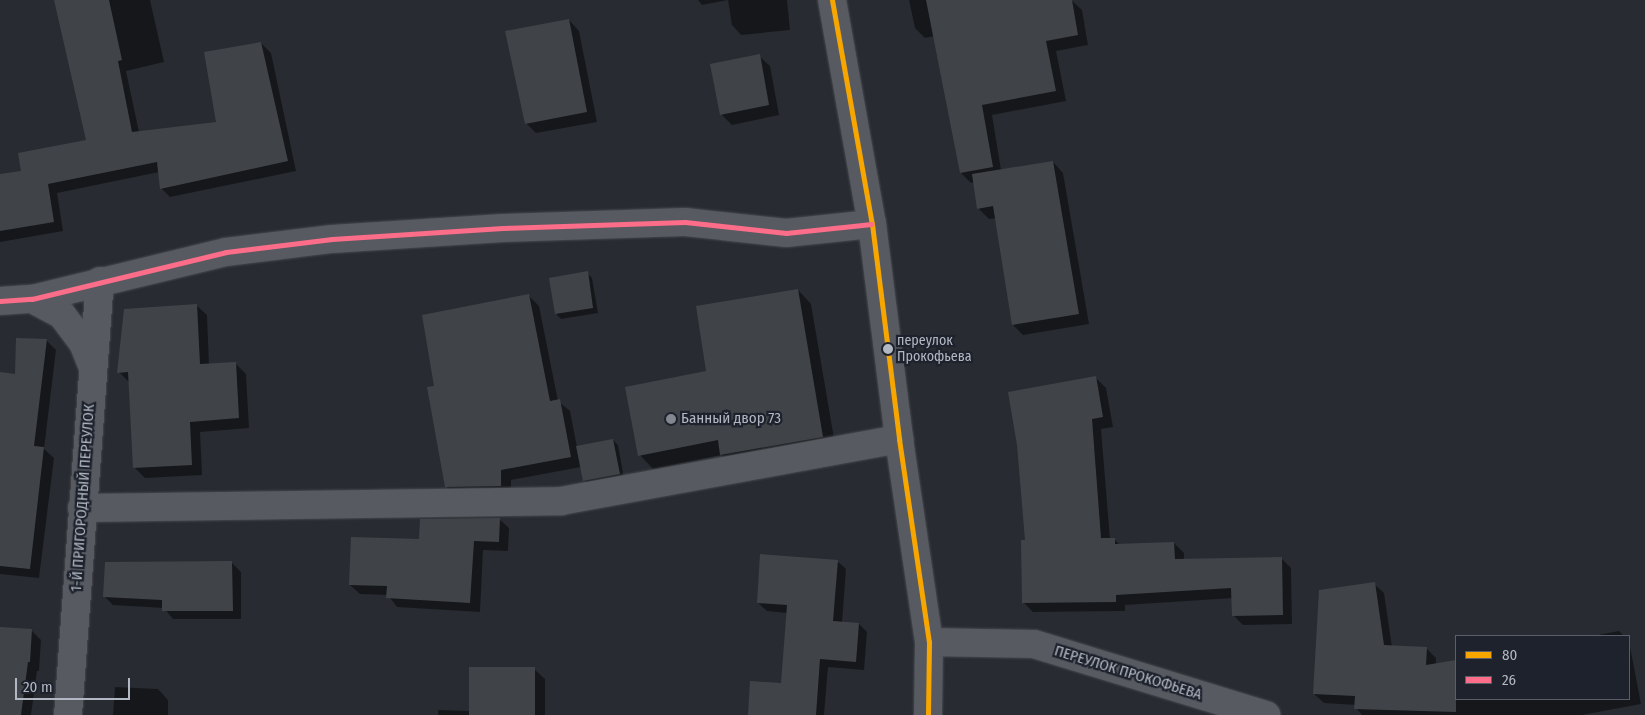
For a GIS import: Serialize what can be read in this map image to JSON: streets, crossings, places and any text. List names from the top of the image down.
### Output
{
  "streets": {
    "street": ["1-Й ПРИГОРОДНЫЙ ПЕРЕУЛОК", "ПЕРЕУЛОК ПРОКОФЬЕВА"]
  },
  "places": ["переулок Прокофьева", "Банный двор 73"],
  "lines": ["transit line 80", "transit line 26"],
  "legend": ["80", "26"],
  "scale_bar": "20 m"
}
